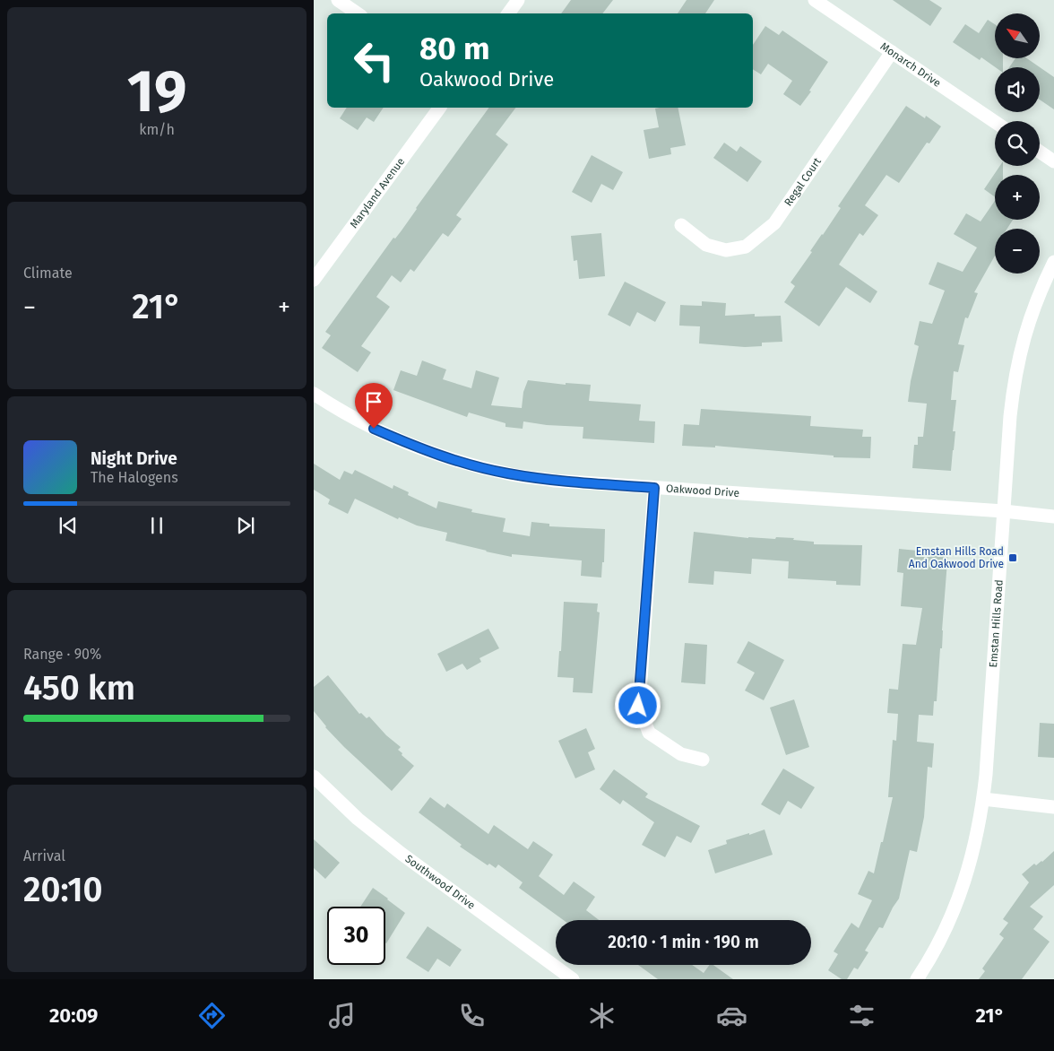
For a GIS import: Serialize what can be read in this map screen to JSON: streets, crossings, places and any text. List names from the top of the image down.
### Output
{
  "streets": {
    "street": [
      "Monarch Drive",
      "Regal Court",
      "Maryland Avenue",
      "Oakwood Drive",
      "Emstan Hills Road",
      "Southwood Drive"
    ]
  },
  "crossings": [
    ["Monarch Drive", "Regal Court"],
    ["Oakwood Drive", "Emstan Hills Road"]
  ],
  "places": {
    "transit": ["Emstan Hills Road And Oakwood Drive"]
  },
  "north": "top left",
  "page": {
    "tile": [
      ["19", "km/h"],
      "Climate",
      ["Range · 90%", "450 km"],
      ["Arrival", "20:10"]
    ],
    "map_buttons": ["+", "−"],
    "turn": ["80 m", "Oakwood Drive"],
    "heat": ["−", "21°", "+"],
    "song": ["Night Drive", "The Halogens"],
    "limit": "30",
    "trip": "20:10 · 1 min · 190 m",
    "tabs": ["20:09", "21°"]
  }
}
